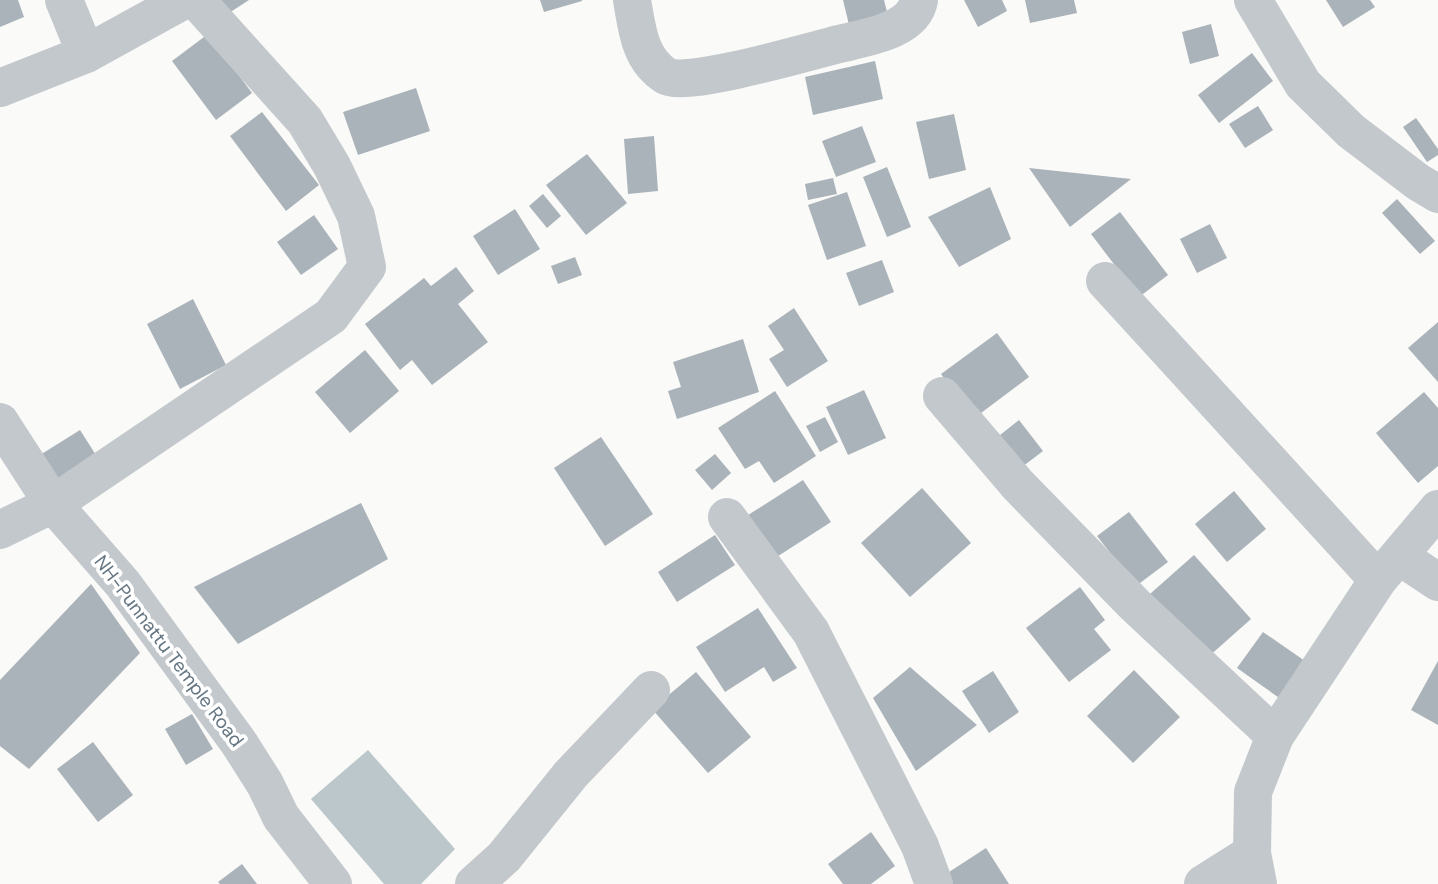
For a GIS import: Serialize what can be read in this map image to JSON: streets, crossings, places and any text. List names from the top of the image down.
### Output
{
  "streets": {
    "street": ["NH-Punnattu Temple Road"]
  }
}
